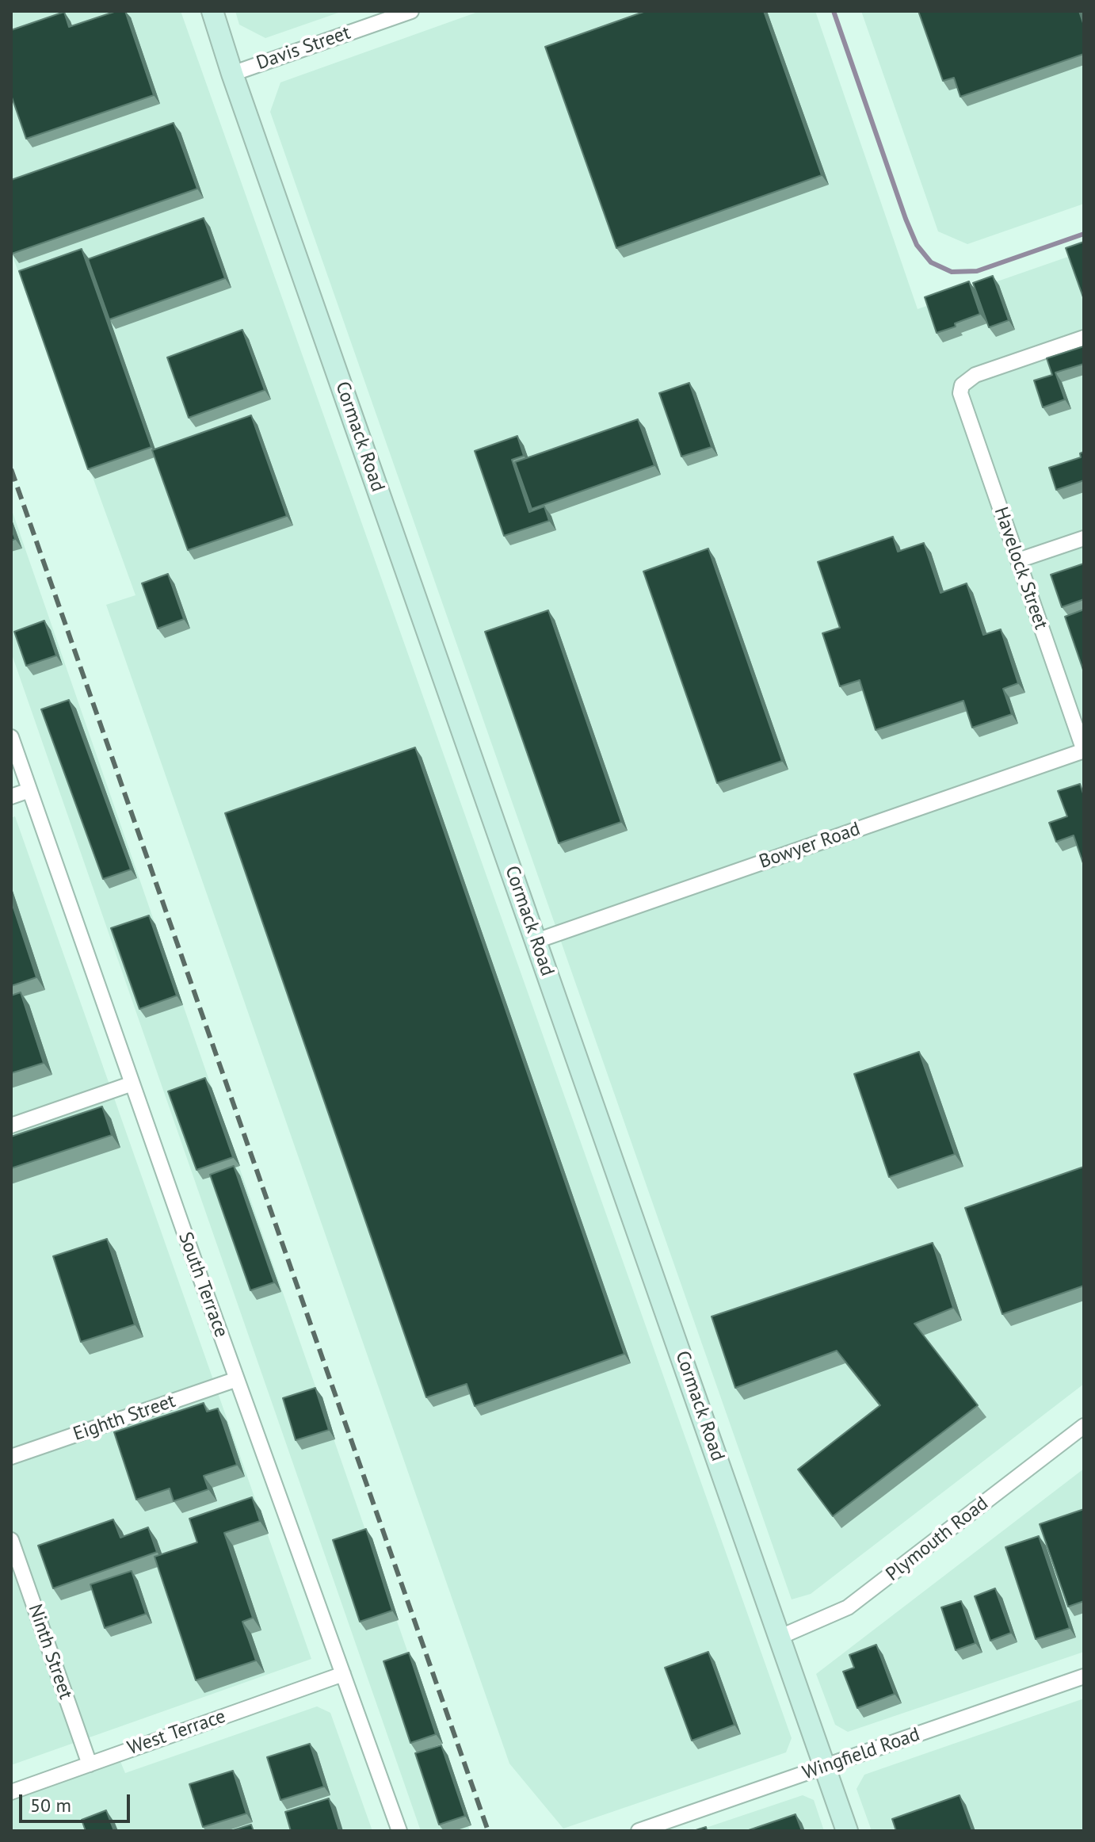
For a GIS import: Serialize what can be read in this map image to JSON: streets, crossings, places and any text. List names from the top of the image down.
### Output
{
  "streets": {
    "street": [
      "Davis Street",
      "Cormack Road",
      "Havelock Street",
      "Bowyer Road",
      "South Terrace",
      "Eighth Street",
      "Plymouth Road",
      "Ninth Street",
      "West Terrace",
      "Wingfield Road"
    ]
  },
  "crossings": [
    ["Davis Street", "Cormack Road"],
    ["Cormack Road", "Bowyer Road"],
    ["Cormack Road", "Plymouth Road"],
    ["Cormack Road", "Wingfield Road"],
    ["Havelock Street", "Bowyer Road"],
    ["South Terrace", "Eighth Street"],
    ["South Terrace", "West Terrace"],
    ["Ninth Street", "West Terrace"]
  ],
  "scale_bar": "50 m"
}
